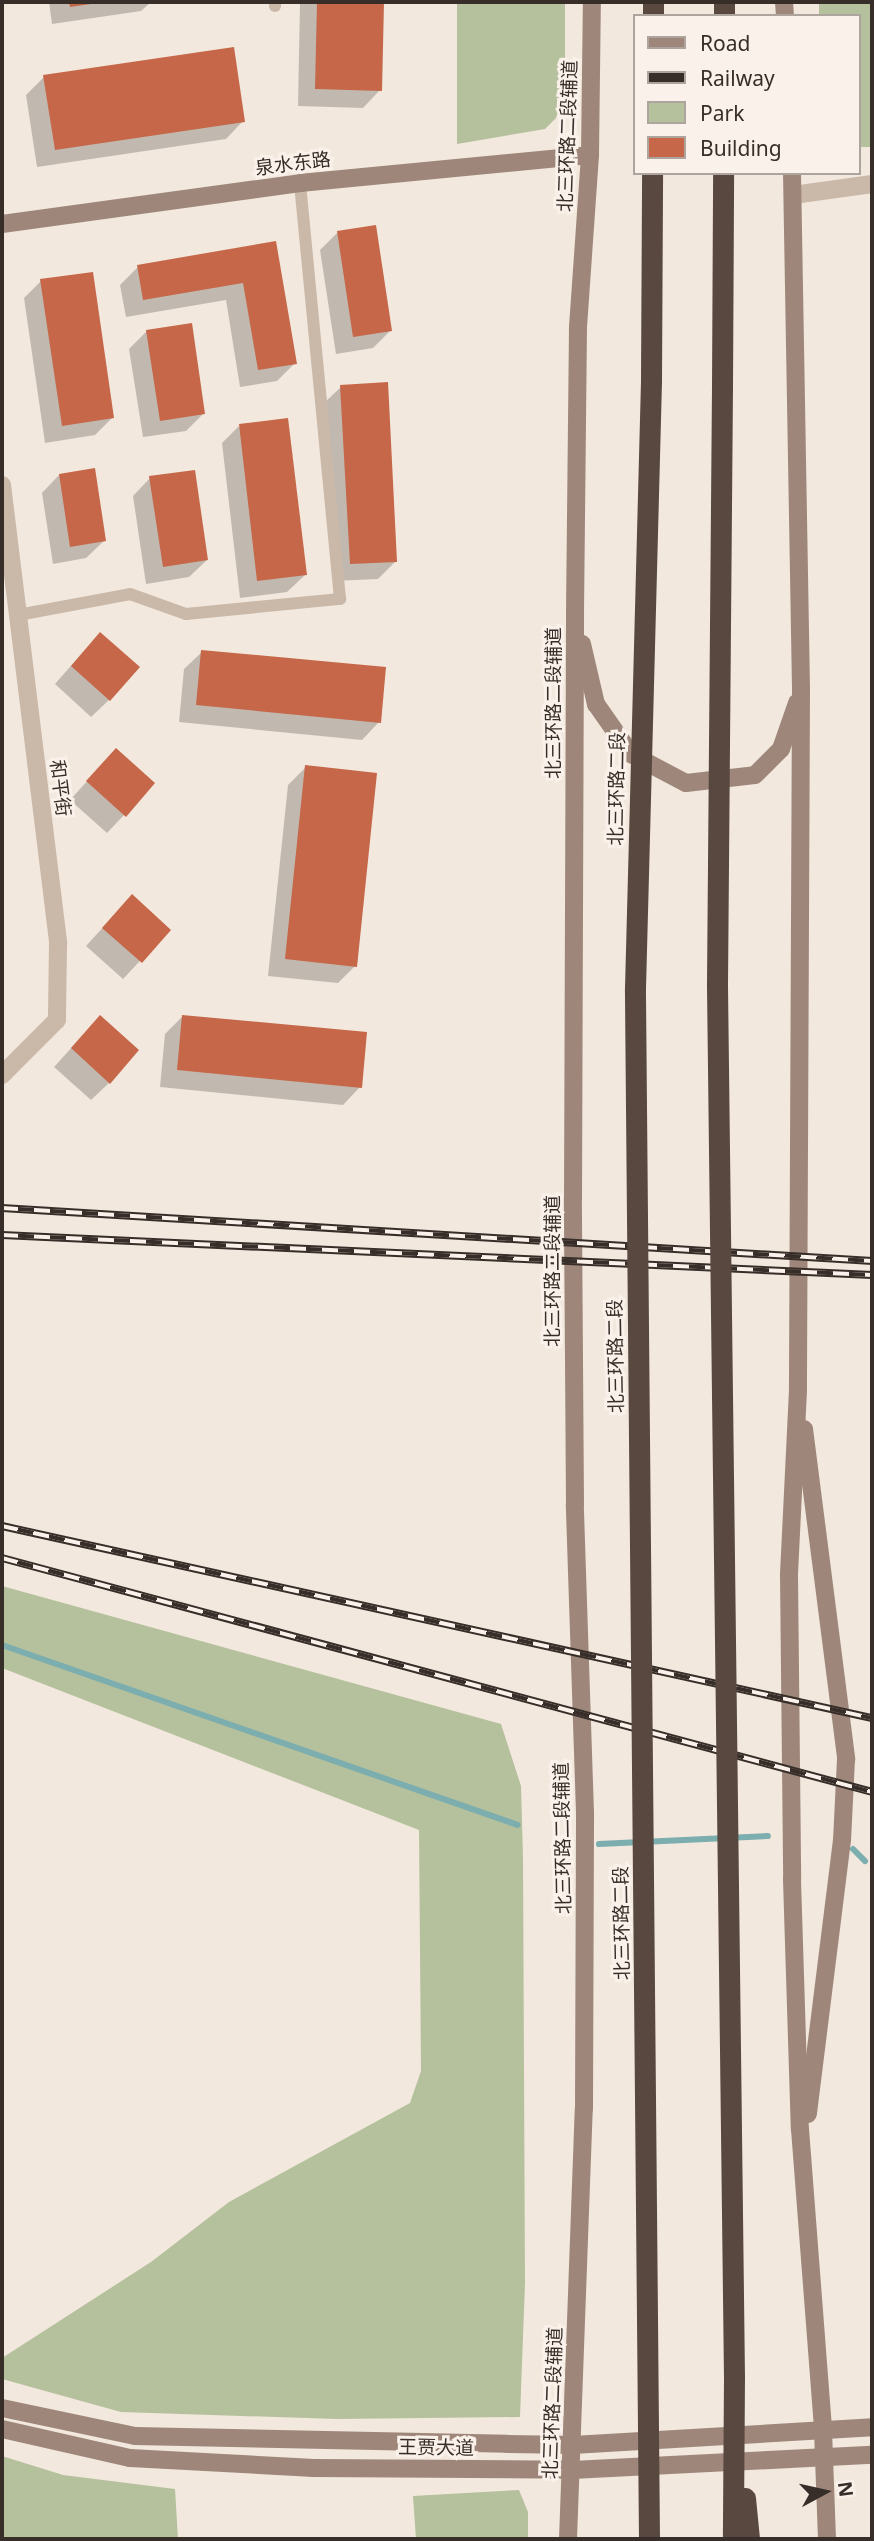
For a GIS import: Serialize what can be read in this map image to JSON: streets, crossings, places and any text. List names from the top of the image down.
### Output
{
  "streets": {
    "highway": ["北三环路二段"],
    "main road": ["北三环路二段辅道", "泉水东路", "王贾大道"],
    "street": ["和平街"]
  },
  "crossings": [
    ["北三环路二段辅道", "泉水东路"],
    ["北三环路二段辅道", "王贾大道"]
  ],
  "legend": [
    "Road",
    "Railway",
    "Park",
    "Building"
  ],
  "north": "right"
}
